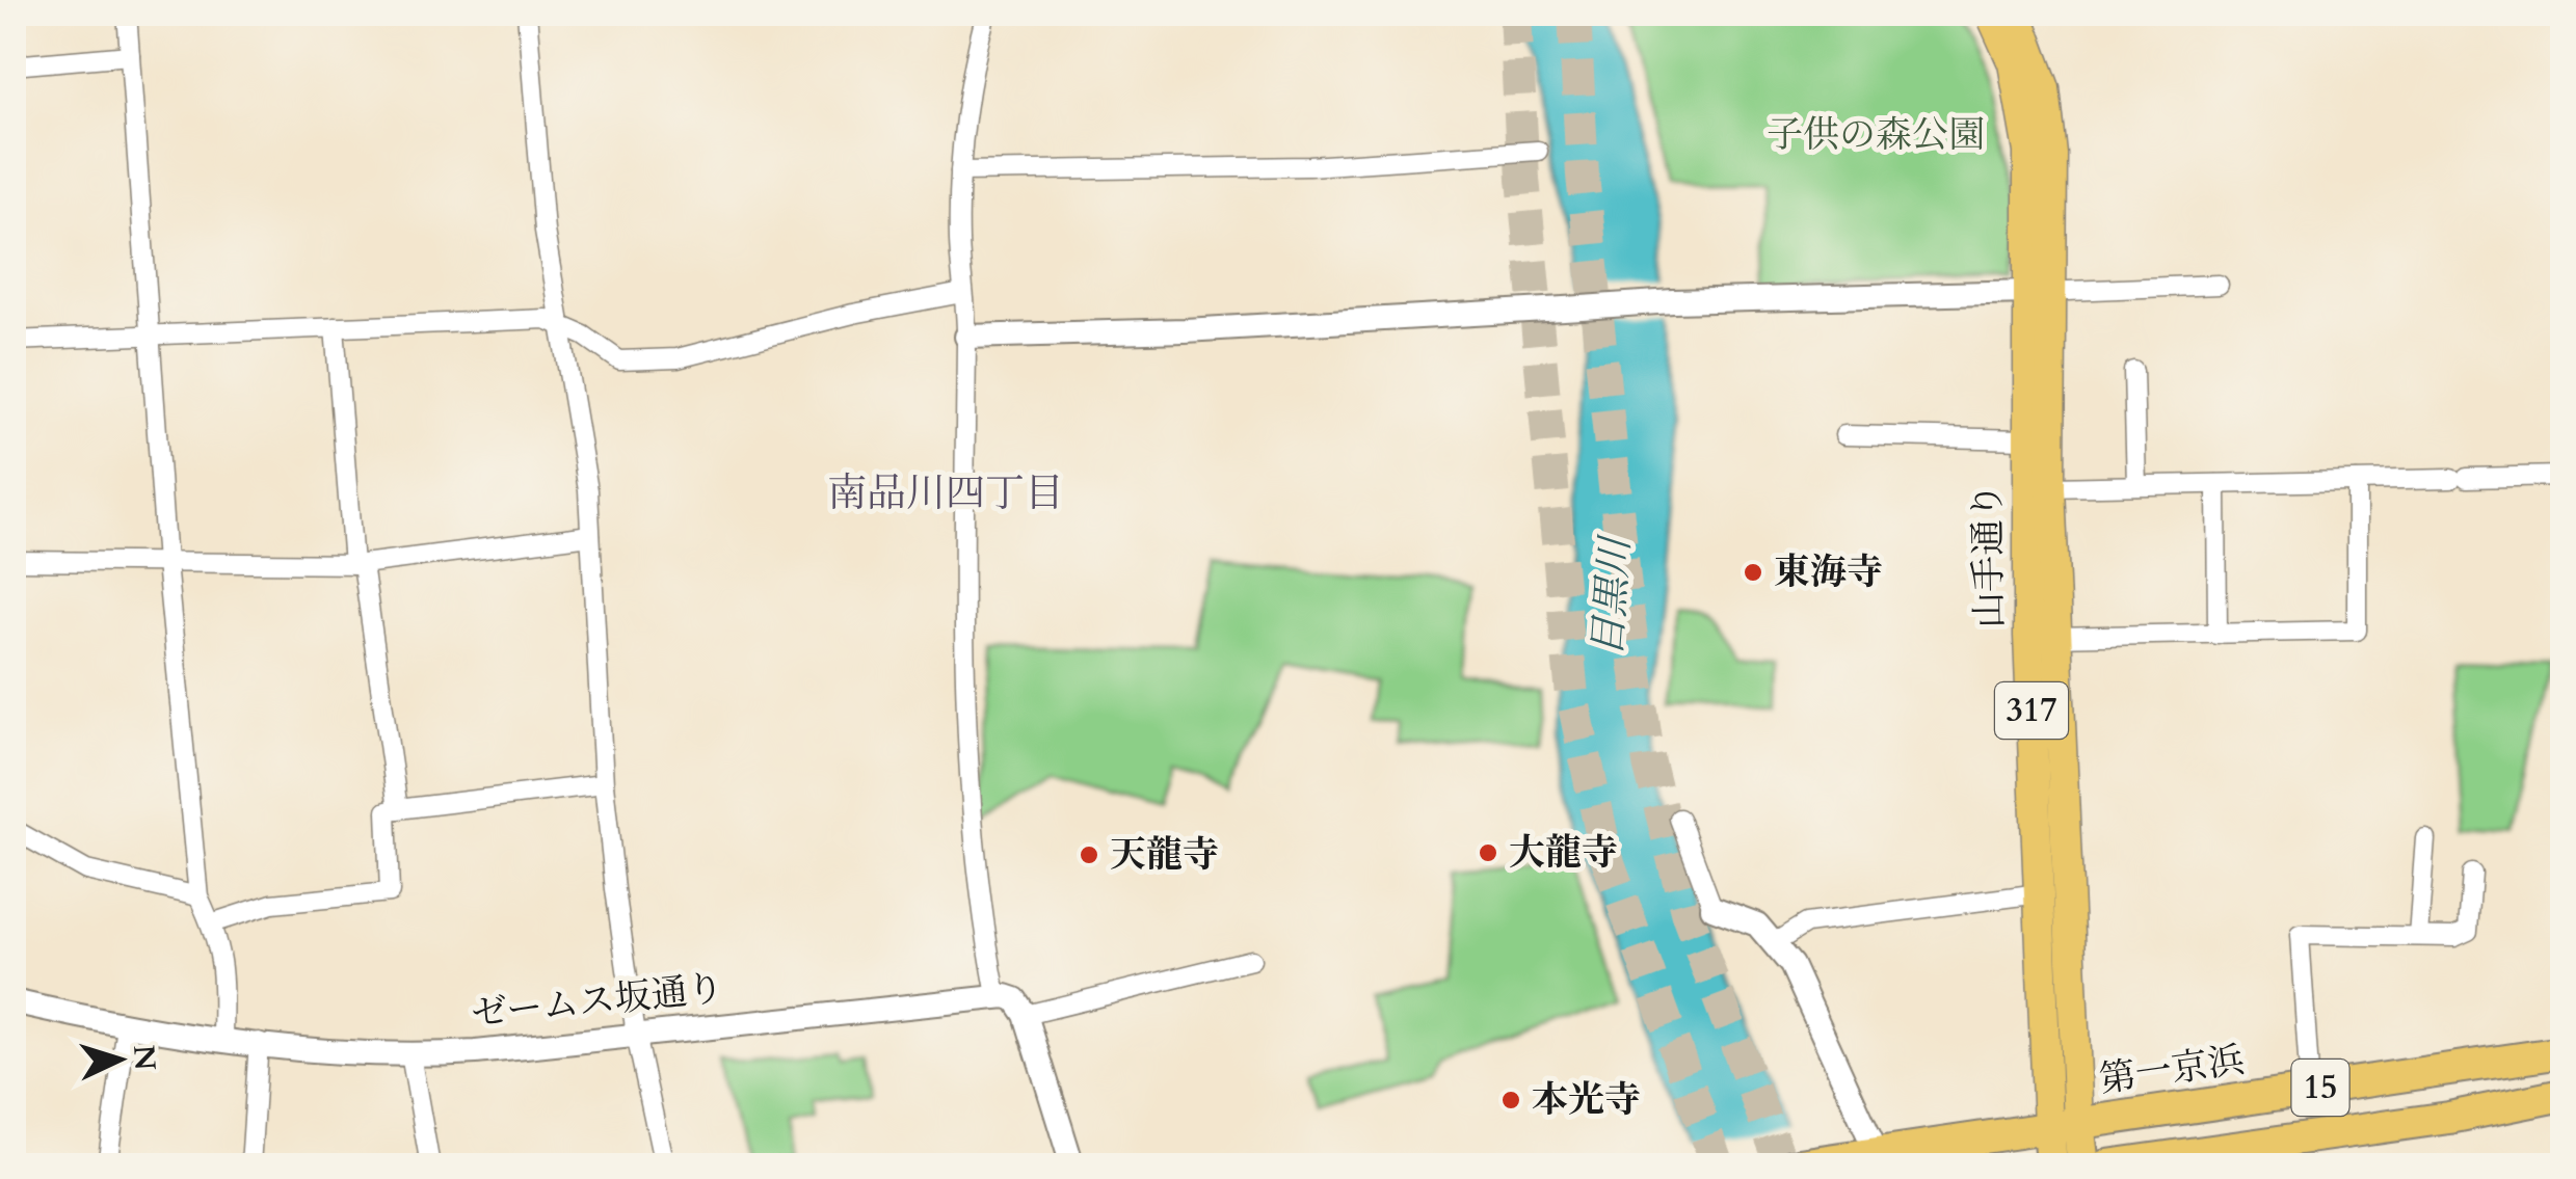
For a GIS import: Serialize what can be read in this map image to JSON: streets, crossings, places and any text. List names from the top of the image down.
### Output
{
  "streets": {
    "highway": ["山手通り", "第一京浜", "15"],
    "main road": ["317"],
    "street": ["ゼームス坂通り"]
  },
  "crossings": [
    ["山手通り", "第一京浜"]
  ],
  "districts": ["南品川四丁目"],
  "water": ["目黒川"],
  "parks": ["子供の森公園"],
  "places": [
    "東海寺",
    "大龍寺",
    "天龍寺",
    "本光寺"
  ],
  "north": "right"
}
